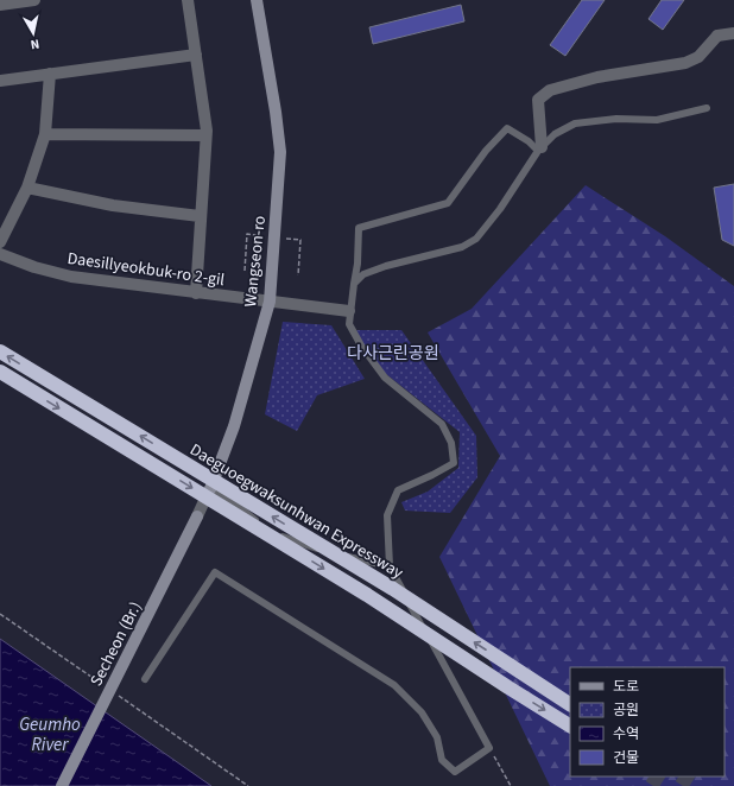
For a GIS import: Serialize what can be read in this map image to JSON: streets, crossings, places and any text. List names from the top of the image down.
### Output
{
  "streets": {
    "highway": ["Daeguoegwaksunhwan Expressway"],
    "main road": ["Wangseon-ro", "Secheon (Br.)"],
    "street": ["Daesillyeokbuk-ro 2-gil"]
  },
  "crossings": [
    ["Wangseon-ro", "Daesillyeokbuk-ro 2-gil"],
    ["Wangseon-ro", "Secheon (Br.)"]
  ],
  "water": ["Geumho River"],
  "parks": ["다사근린공원"],
  "legend": [
    "도로",
    "공원",
    "수역",
    "건물"
  ],
  "north": "bottom"
}
